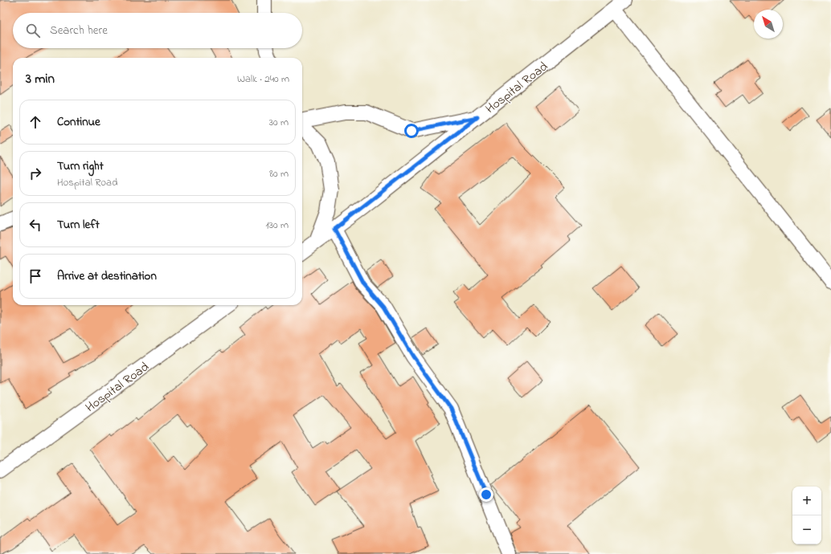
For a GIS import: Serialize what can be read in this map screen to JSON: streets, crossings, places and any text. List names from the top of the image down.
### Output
{
  "streets": {
    "street": ["Hospital Road"]
  },
  "north": "top left",
  "page": {
    "search": "Search here",
    "heading": ["3 min", "Walk · 240 m"],
    "list": [
      ["Continue", "30 m"],
      ["Turn right", "Hospital Road", "80 m"],
      ["Turn left", "130 m"],
      "Arrive at destination"
    ],
    "map_buttons": ["+", "−"]
  }
}
